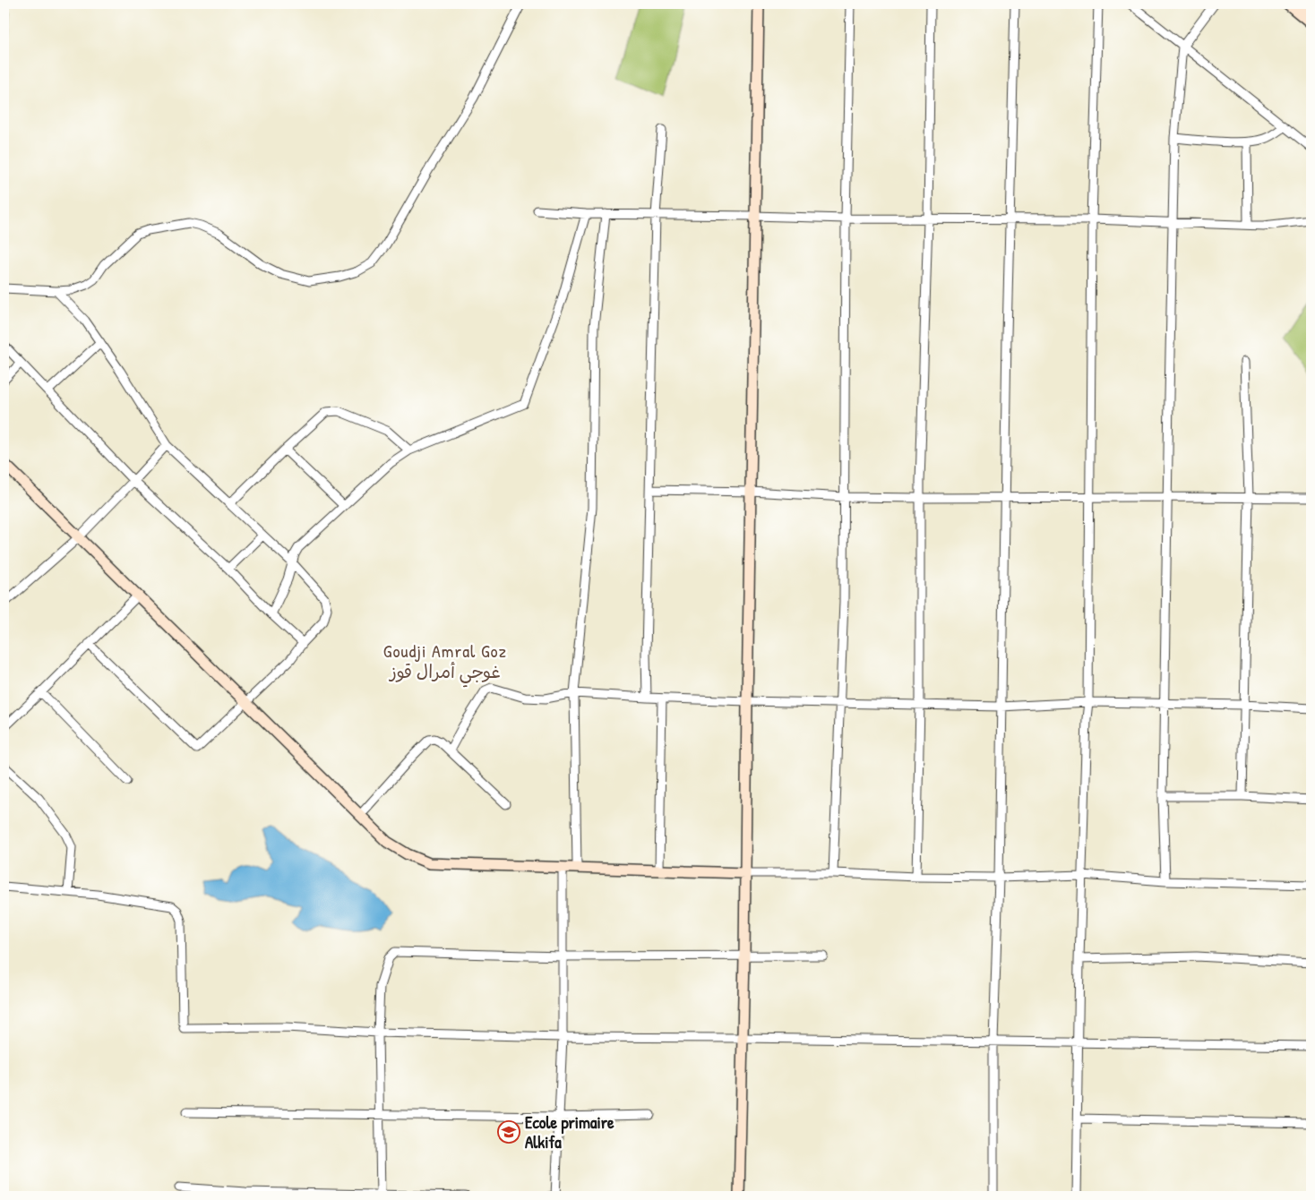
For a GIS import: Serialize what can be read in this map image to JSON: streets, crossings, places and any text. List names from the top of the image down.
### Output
{
  "districts": ["Goudji Amral Goz غوجي أمرال قوز"],
  "places": {
    "school or university": ["Ecole primaire Alkifa"]
  }
}
